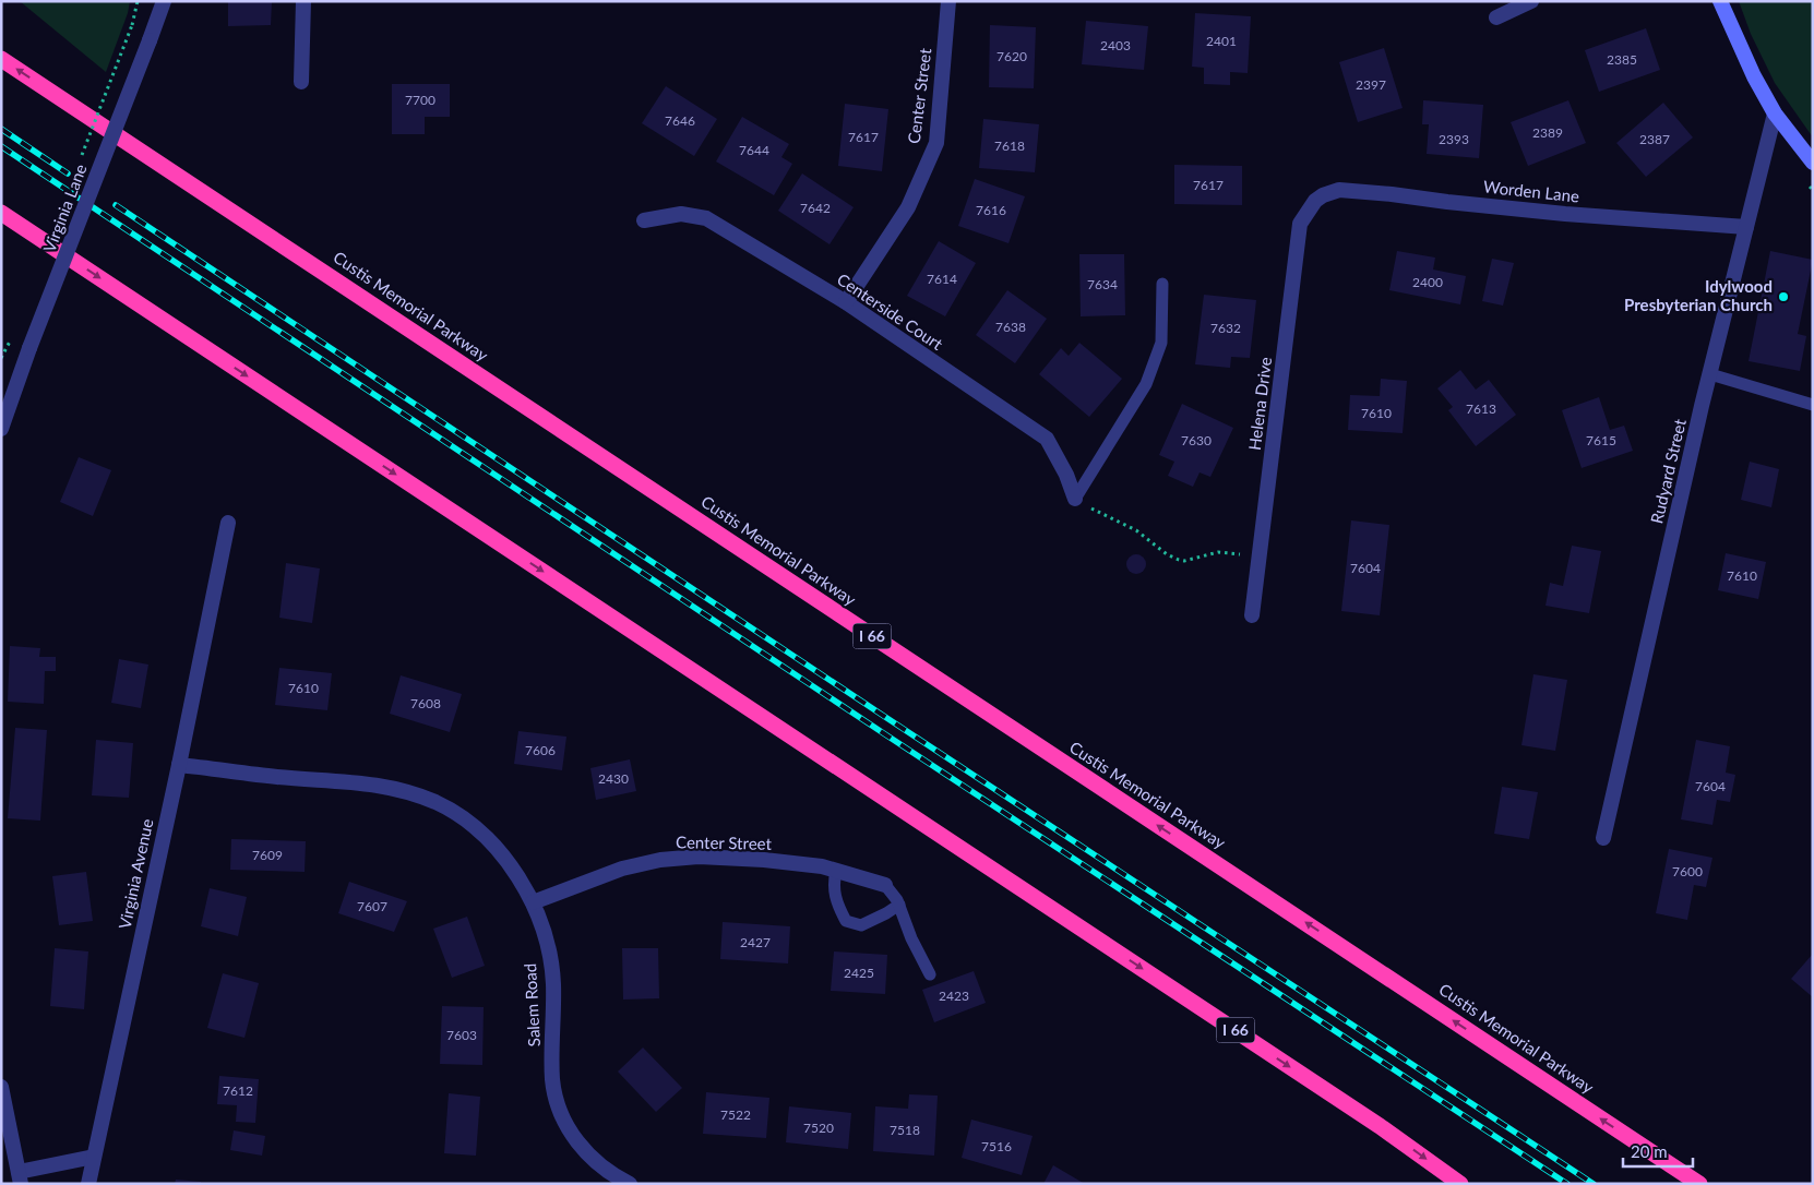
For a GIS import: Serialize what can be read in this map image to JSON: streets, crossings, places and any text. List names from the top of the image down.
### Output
{
  "streets": {
    "highway": ["Custis Memorial Parkway", "I 66"],
    "street": [
      "Center Street",
      "Worden Lane",
      "Virginia Lane",
      "Centerside Court",
      "Helena Drive",
      "Rudyard Street",
      "Virginia Avenue",
      "Salem Road"
    ]
  },
  "crossings": [
    ["Center Street", "Centerside Court"],
    ["Center Street", "Salem Road"],
    ["Worden Lane", "Helena Drive"],
    ["Worden Lane", "Rudyard Street"],
    ["Virginia Avenue", "Salem Road"]
  ],
  "places": ["Idylwood Presbyterian Church"],
  "house_numbers": [
    "2401",
    "2403",
    "7620",
    "2385",
    "2397",
    "7700",
    "7646",
    "2389",
    "7617",
    "2393",
    "2387",
    "7618",
    "7644",
    "7617",
    "7642",
    "7616",
    "7614",
    "2400",
    "7634",
    "7638",
    "7632",
    "7613",
    "7610",
    "7630",
    "7615",
    "7604",
    "7610",
    "7610",
    "7608",
    "7606",
    "2430",
    "7604",
    "7609",
    "7600",
    "7607",
    "2427",
    "2425",
    "2423",
    "7603",
    "7612",
    "7522",
    "7520",
    "7518",
    "7516"
  ],
  "scale_bar": "20 m"
}
